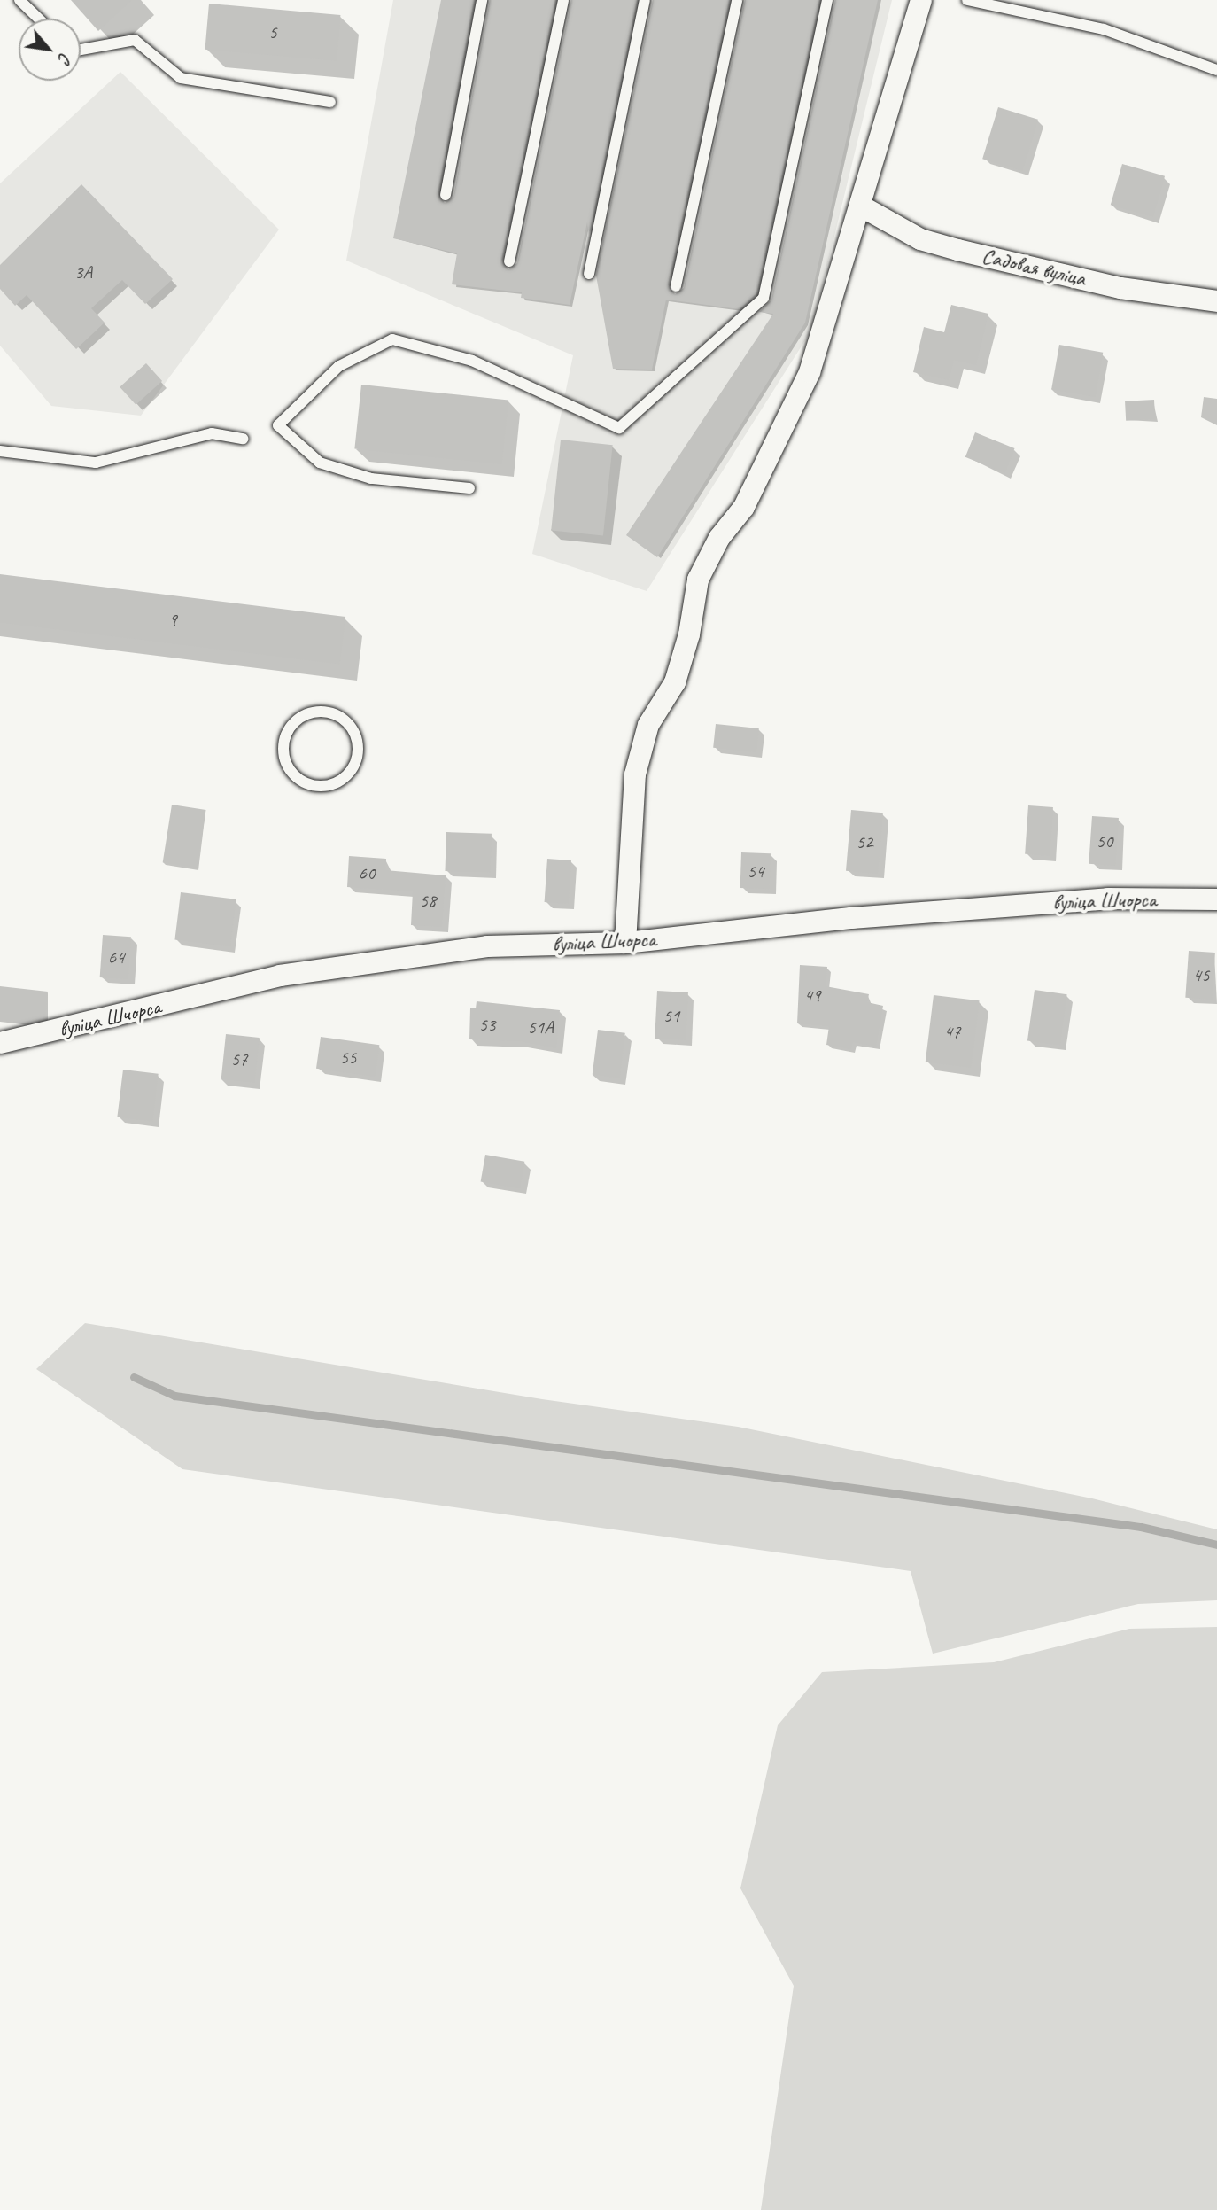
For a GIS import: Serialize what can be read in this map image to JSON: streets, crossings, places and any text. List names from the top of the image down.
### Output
{
  "streets": {
    "street": ["Садовая вуліца", "вуліца Шчорса"]
  },
  "house_numbers": [
    "5",
    "3А",
    "9",
    "50",
    "52",
    "54",
    "60",
    "58",
    "64",
    "45",
    "49",
    "51",
    "53",
    "51А",
    "47",
    "55",
    "57"
  ],
  "north": "bottom right"
}
